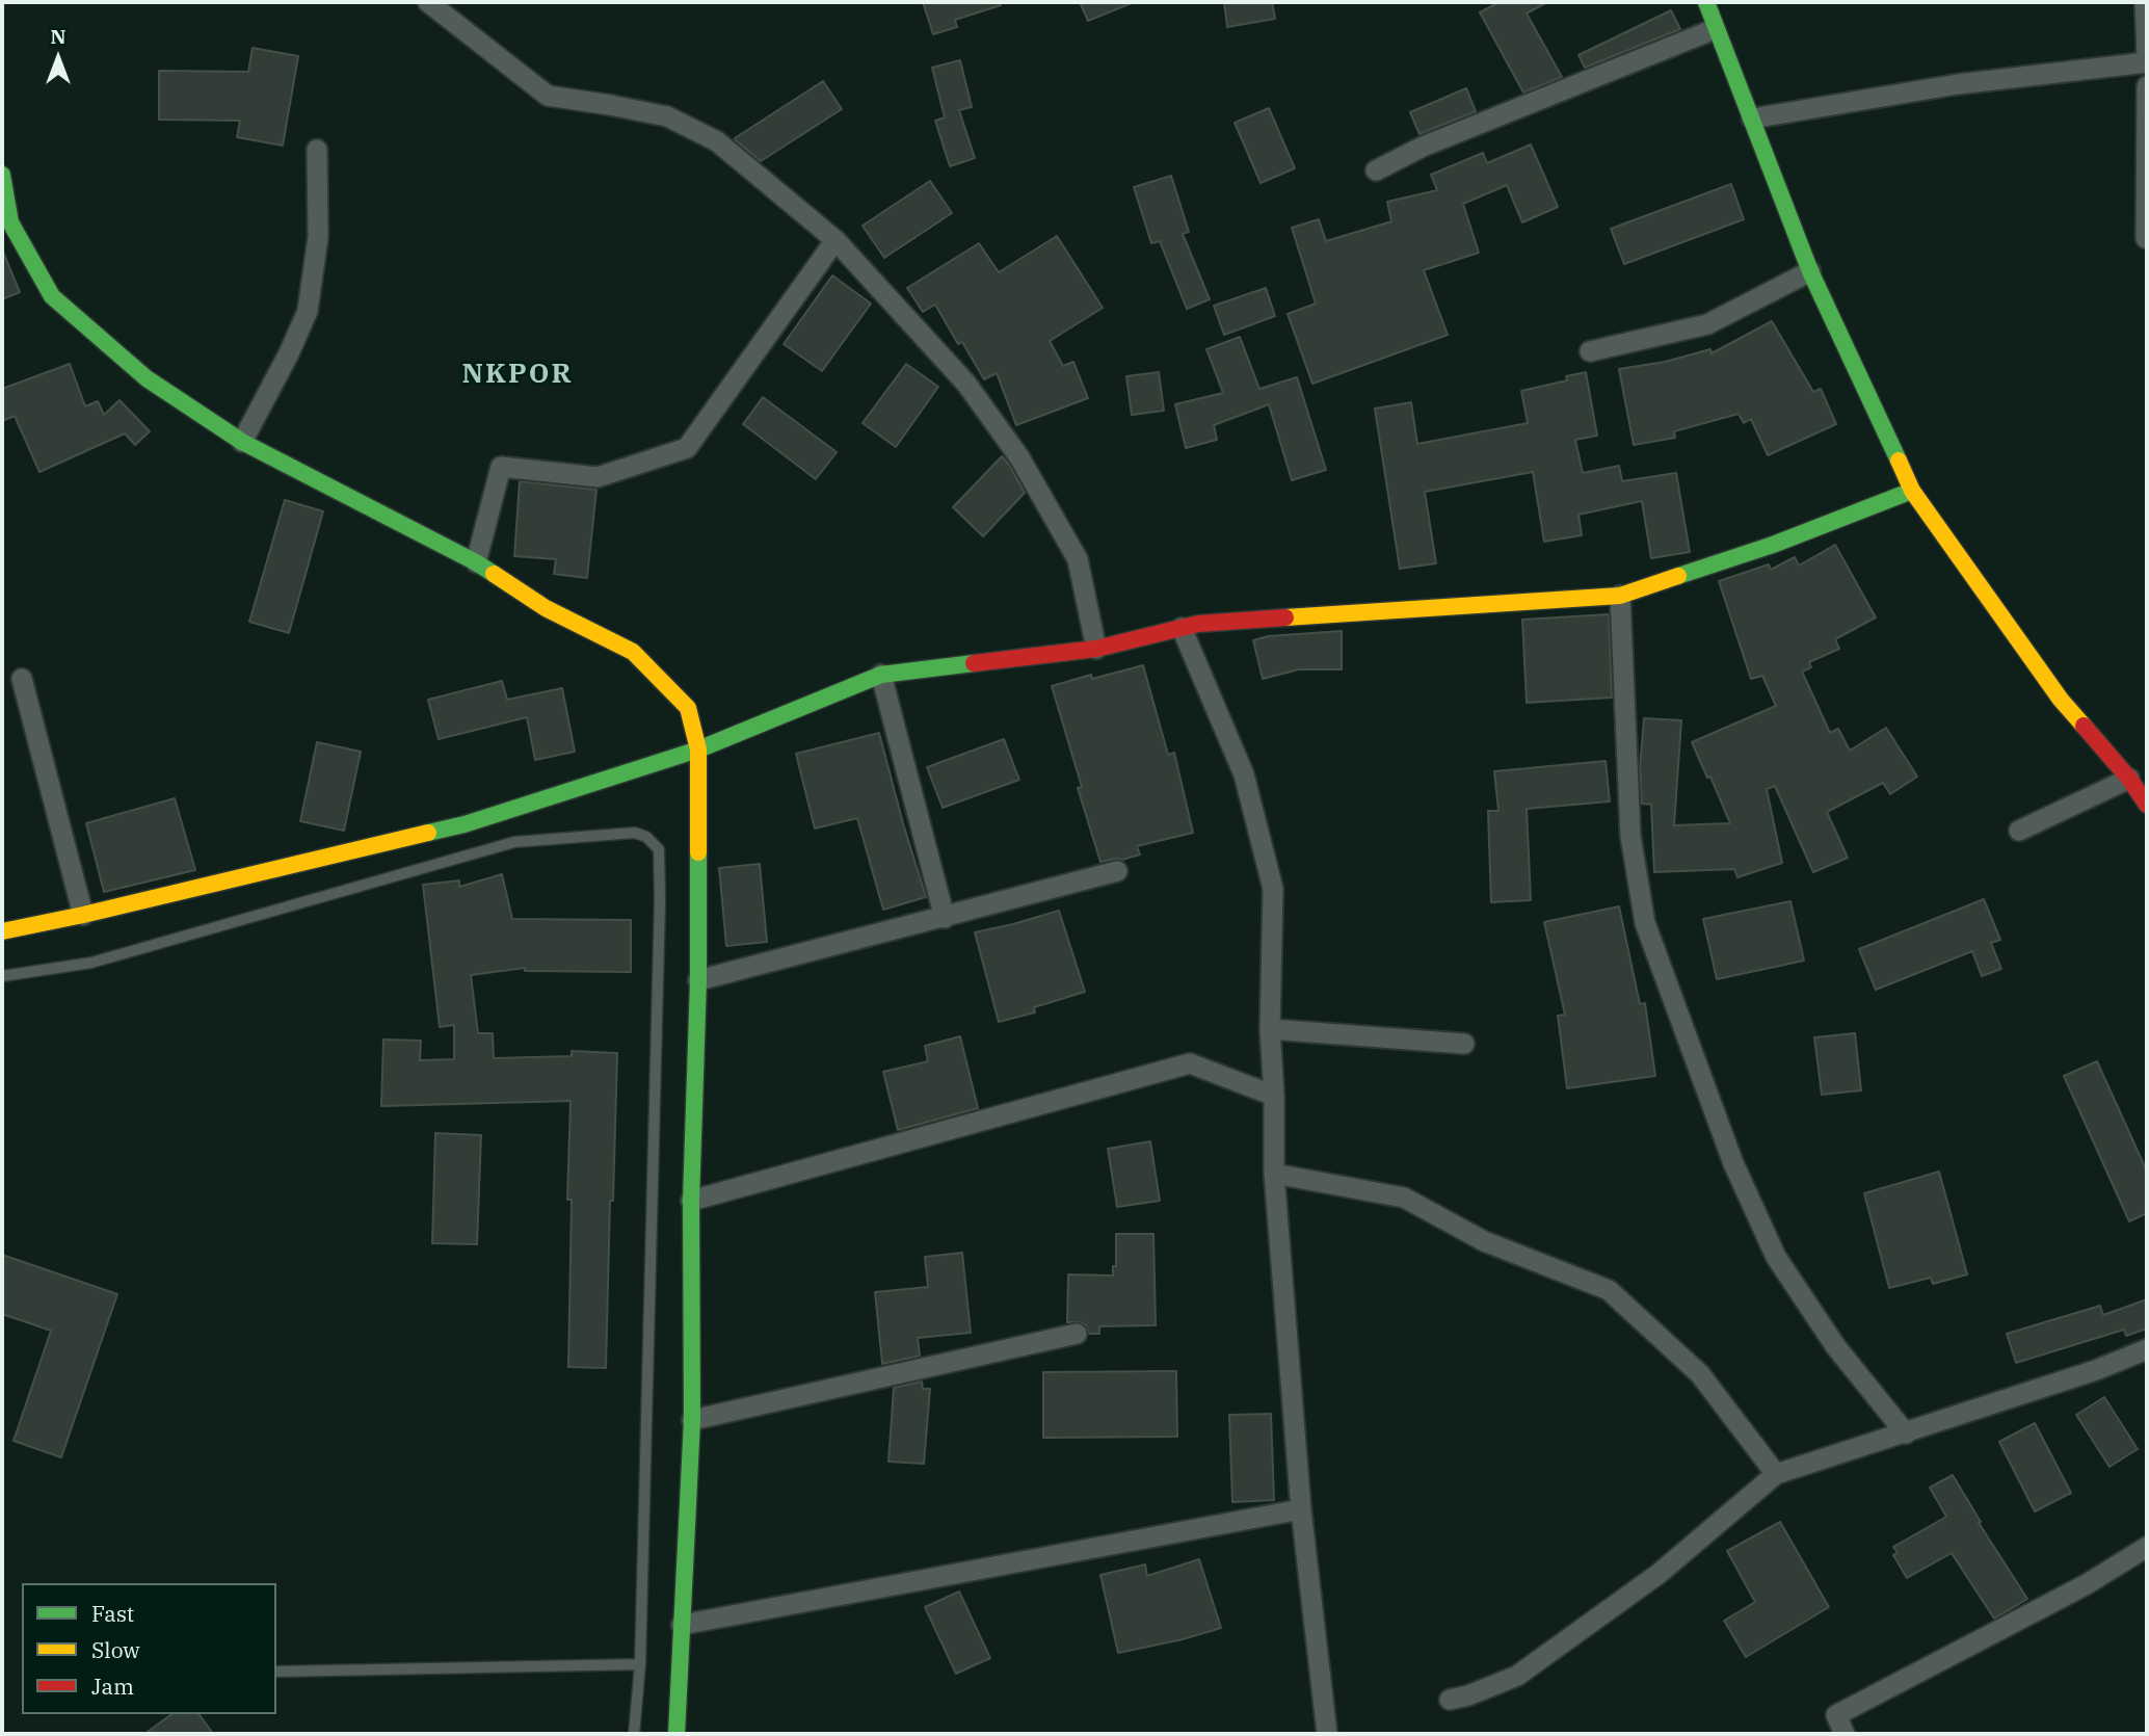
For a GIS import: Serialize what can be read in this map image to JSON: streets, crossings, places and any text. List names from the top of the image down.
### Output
{
  "districts": ["NKPOR"],
  "legend": ["Fast", "Slow", "Jam"],
  "north": "top"
}
